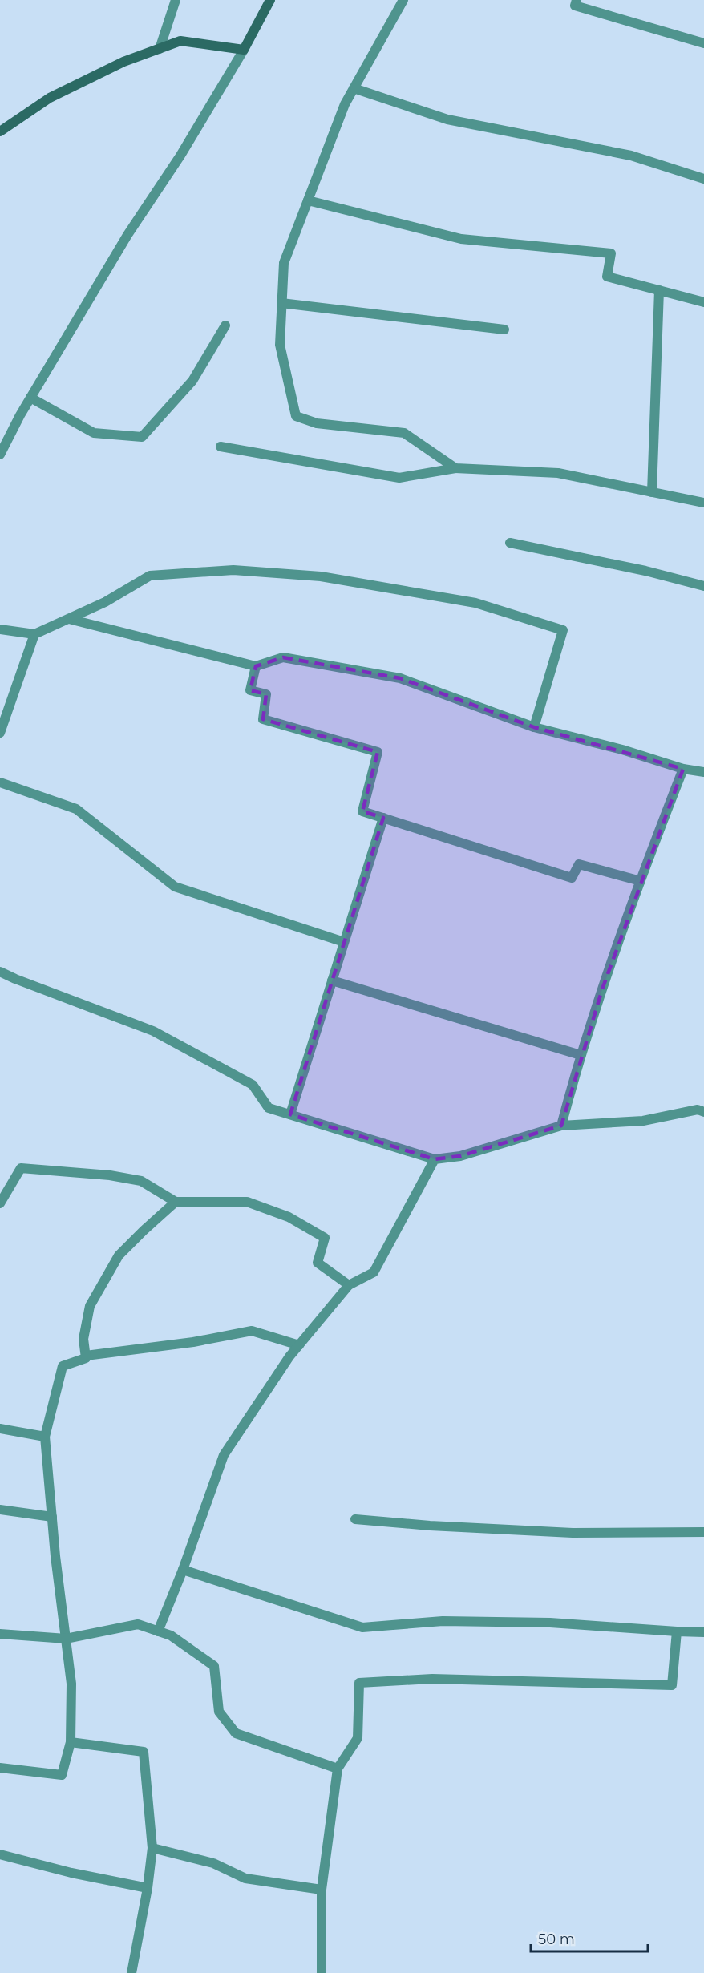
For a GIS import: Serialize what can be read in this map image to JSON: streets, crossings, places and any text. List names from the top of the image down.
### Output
{
  "scale_bar": "50 m"
}
